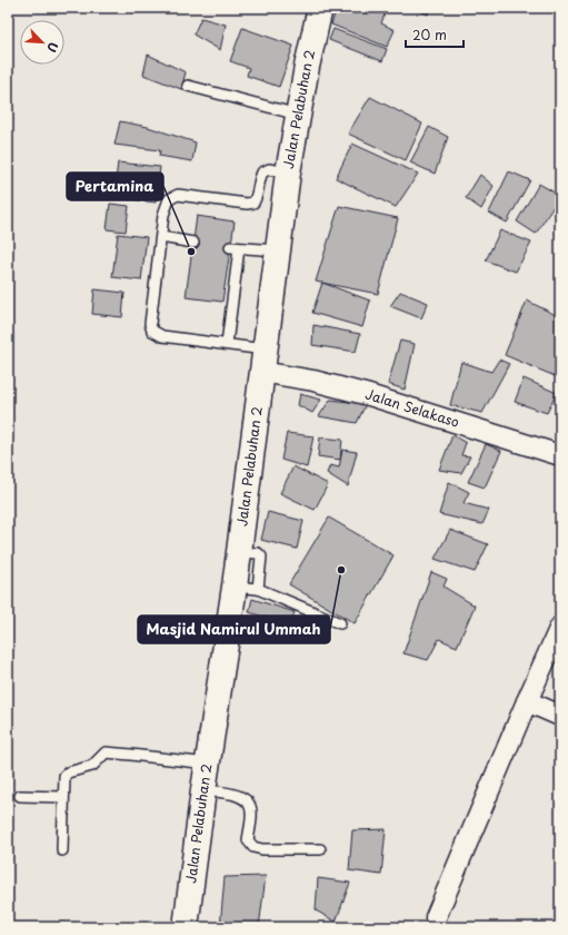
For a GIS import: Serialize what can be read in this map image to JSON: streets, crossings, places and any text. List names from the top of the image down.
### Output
{
  "streets": {
    "main road": ["Jalan Pelabuhan 2"],
    "street": ["Jalan Selakaso"]
  },
  "crossings": [
    ["Jalan Pelabuhan 2", "Jalan Selakaso"]
  ],
  "places": ["Pertamina", "Masjid Namirul Ummah"],
  "scale_bar": "20 m",
  "north": "bottom right"
}
